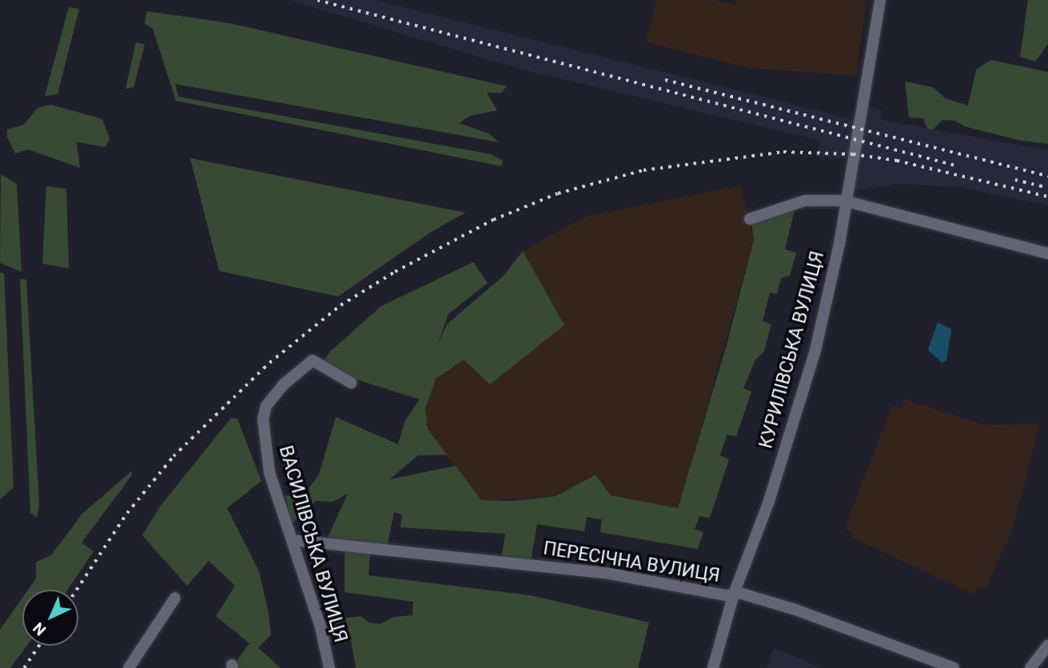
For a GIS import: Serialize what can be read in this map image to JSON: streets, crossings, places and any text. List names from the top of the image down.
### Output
{
  "streets": {
    "street": ["КУРИЛІВСЬКА ВУЛИЦЯ", "ВАСИЛІВСЬКА ВУЛИЦЯ", "ПЕРЕСІЧНА ВУЛИЦЯ"]
  },
  "crossings": [
    ["КУРИЛІВСЬКА ВУЛИЦЯ", "ПЕРЕСІЧНА ВУЛИЦЯ"],
    ["ВАСИЛІВСЬКА ВУЛИЦЯ", "ПЕРЕСІЧНА ВУЛИЦЯ"]
  ],
  "north": "bottom left"
}
